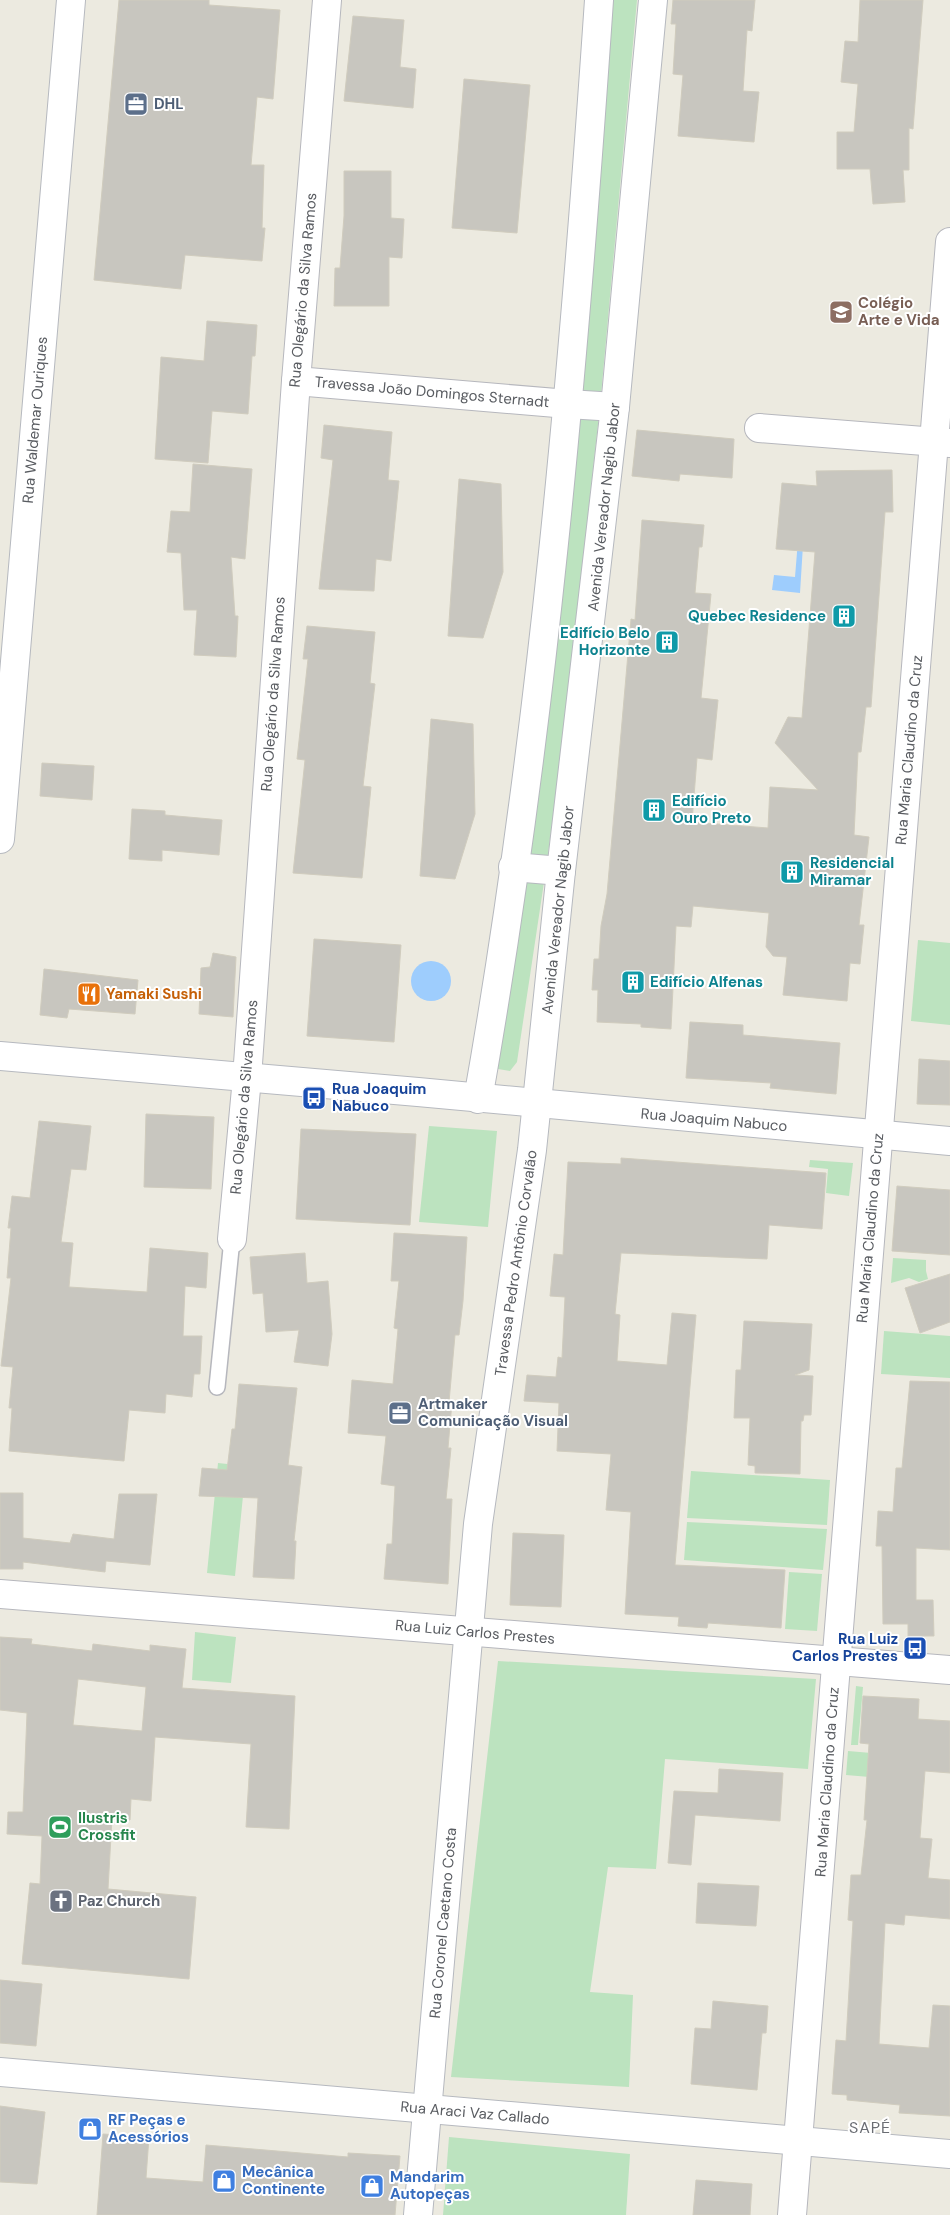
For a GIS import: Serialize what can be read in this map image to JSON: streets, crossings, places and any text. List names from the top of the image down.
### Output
{
  "streets": {
    "street": [
      "Rua Olegário da Silva Ramos",
      "Travessa João Domingos Sternadt",
      "Rua Waldemar Ouriques",
      "Avenida Vereador Nagib Jabor",
      "Rua Maria Claudino da Cruz",
      "Rua Joaquim Nabuco",
      "Travessa Pedro Antônio Corvalão",
      "Rua Luiz Carlos Prestes",
      "Rua Coronel Caetano Costa",
      "Rua Araci Vaz Callado"
    ]
  },
  "crossings": [
    ["Rua Olegário da Silva Ramos", "Travessa João Domingos Sternadt"],
    ["Rua Olegário da Silva Ramos", "Rua Joaquim Nabuco"],
    ["Travessa João Domingos Sternadt", "Avenida Vereador Nagib Jabor"],
    ["Avenida Vereador Nagib Jabor", "Rua Joaquim Nabuco"],
    ["Avenida Vereador Nagib Jabor", "Travessa Pedro Antônio Corvalão"],
    ["Rua Maria Claudino da Cruz", "Rua Joaquim Nabuco"],
    ["Rua Maria Claudino da Cruz", "Rua Luiz Carlos Prestes"],
    ["Rua Maria Claudino da Cruz", "Rua Araci Vaz Callado"],
    ["Rua Joaquim Nabuco", "Travessa Pedro Antônio Corvalão"],
    ["Travessa Pedro Antônio Corvalão", "Rua Luiz Carlos Prestes"],
    ["Travessa Pedro Antônio Corvalão", "Rua Coronel Caetano Costa"],
    ["Rua Luiz Carlos Prestes", "Rua Coronel Caetano Costa"],
    ["Rua Coronel Caetano Costa", "Rua Araci Vaz Callado"]
  ],
  "districts": ["SAPÉ"],
  "places": {
    "office": ["DHL", "Artmaker Comunicação Visual"],
    "school or university": ["Colégio Arte e Vida"],
    "building": [
      "Quebec Residence",
      "Edifício Belo Horizonte",
      "Edifício Ouro Preto",
      "Residencial Miramar",
      "Edifício Alfenas"
    ],
    "restaurant": ["Yamaki Sushi"],
    "bus stop": ["Rua Joaquim Nabuco", "Rua Luiz Carlos Prestes"],
    "sports": ["Ilustris Crossfit"],
    "church": ["Paz Church"],
    "shop": ["RF Peças e Acessórios", "Mecânica Continente", "Mandarim Autopeças"]
  }
}
